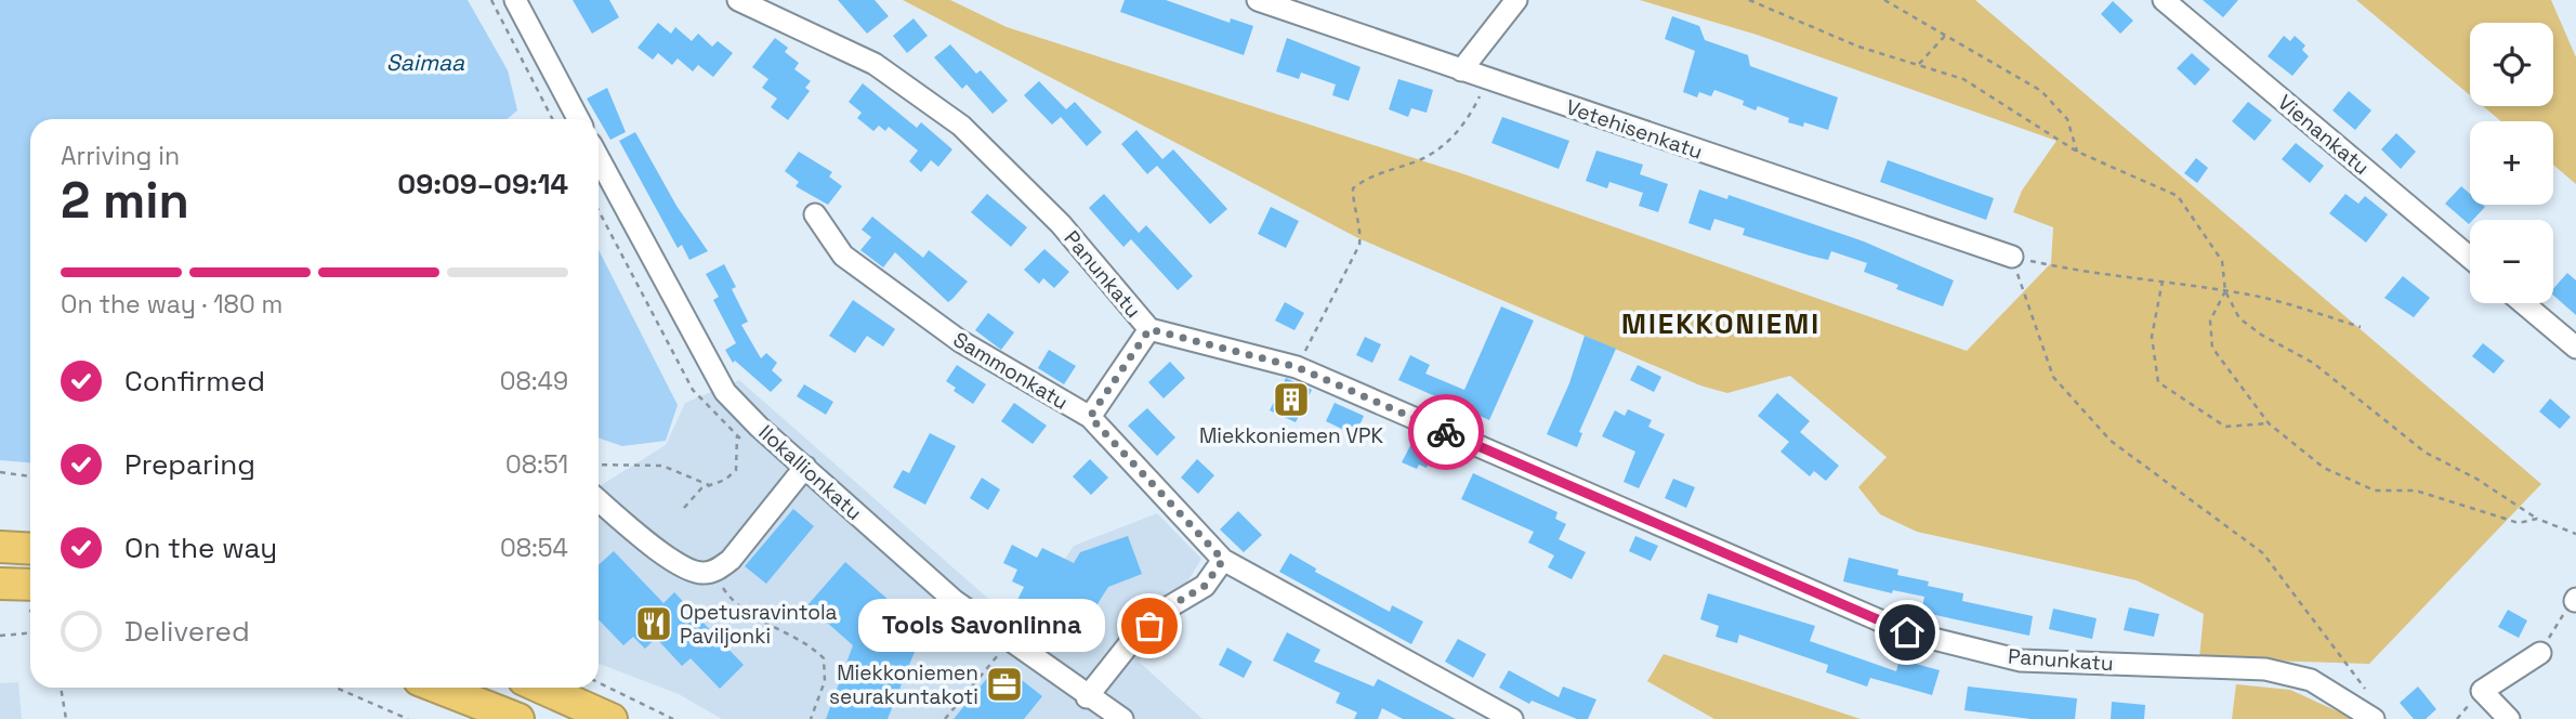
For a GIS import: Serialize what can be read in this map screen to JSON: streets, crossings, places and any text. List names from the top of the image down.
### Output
{
  "streets": {
    "street": [
      "Vetehisenkatu",
      "Vienankatu",
      "Panunkatu",
      "Sammonkatu",
      "Ilokallionkatu"
    ]
  },
  "districts": ["MIEKKONIEMI"],
  "water": ["Saimaa"],
  "places": {
    "building": ["Miekkoniemen VPK"],
    "restaurant": ["Opetusravintola Paviljonki"],
    "other": ["Tools Savonlinna"],
    "office": ["Miekkoniemen seurakuntakoti"]
  },
  "page": {
    "map_buttons": ["+", "−"],
    "heading": ["2 min", "Arriving in", "09:09–09:14"],
    "bar": "On the way · 180 m",
    "list": [
      ["Confirmed", "08:49"],
      ["Preparing", "08:51"],
      ["On the way", "08:54"],
      "Delivered"
    ],
    "bubble": "Tools Savonlinna"
  }
}
